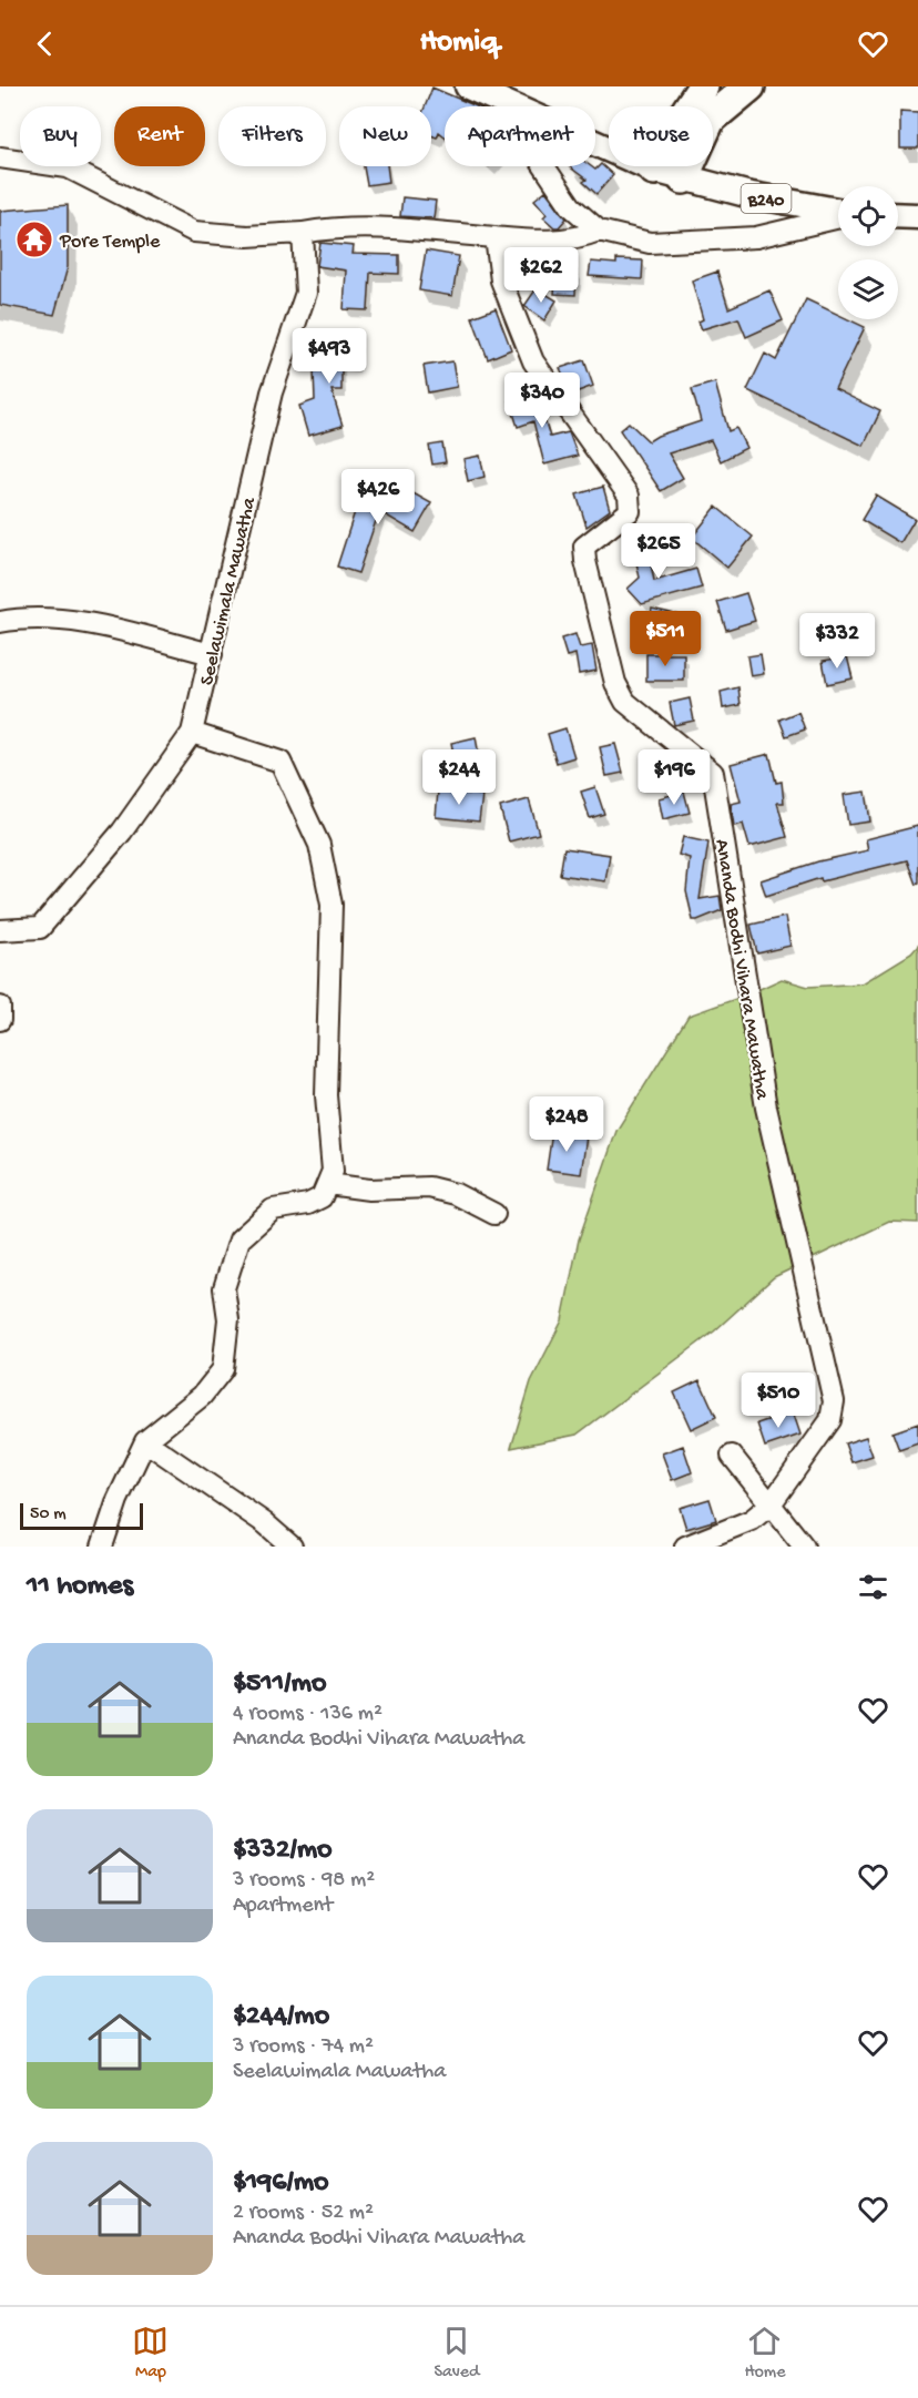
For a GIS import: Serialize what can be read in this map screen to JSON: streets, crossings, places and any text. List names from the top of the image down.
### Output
{
  "streets": {
    "main road": ["B240"],
    "street": ["Seelawimala Mawatha", "Ananda Bodhi Vihara Mawatha"]
  },
  "places": {
    "temple": ["Pore Temple"]
  },
  "scale_bar": "50 m",
  "page": {
    "header": "Homiq",
    "chip": [
      "Buy",
      "Rent",
      "Filters",
      "New",
      "Apartment",
      "House"
    ],
    "price": [
      "$262",
      "$493",
      "$340",
      "$426",
      "$265",
      "$511",
      "$332",
      "$244",
      "$196",
      "$248",
      "$510"
    ],
    "scale": "50 m",
    "heading": "11 homes",
    "list": [
      {
        "name": "$511/mo",
        "note": "4 rooms · 136 m² · Ananda Bodhi Vihara Mawatha"
      },
      {
        "name": "$332/mo",
        "note": "3 rooms · 98 m² · Apartment"
      },
      {
        "name": "$244/mo",
        "note": "3 rooms · 74 m² · Seelawimala Mawatha"
      },
      {
        "name": "$196/mo",
        "note": "2 rooms · 52 m² · Ananda Bodhi Vihara Mawatha"
      }
    ],
    "tabs": ["Map", "Saved", "Home"]
  }
}
